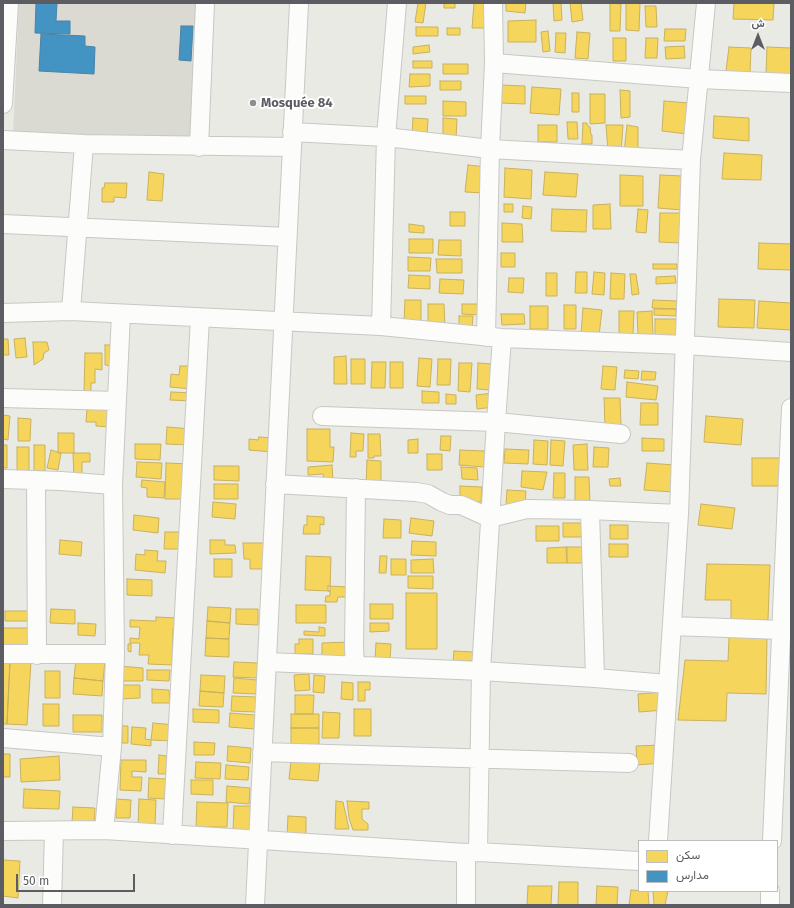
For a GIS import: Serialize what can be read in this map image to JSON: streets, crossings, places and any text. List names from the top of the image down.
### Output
{
  "places": ["Mosquée 84"],
  "legend": ["سكن", "مدارس"],
  "scale_bar": "50 m",
  "north": "top"
}
